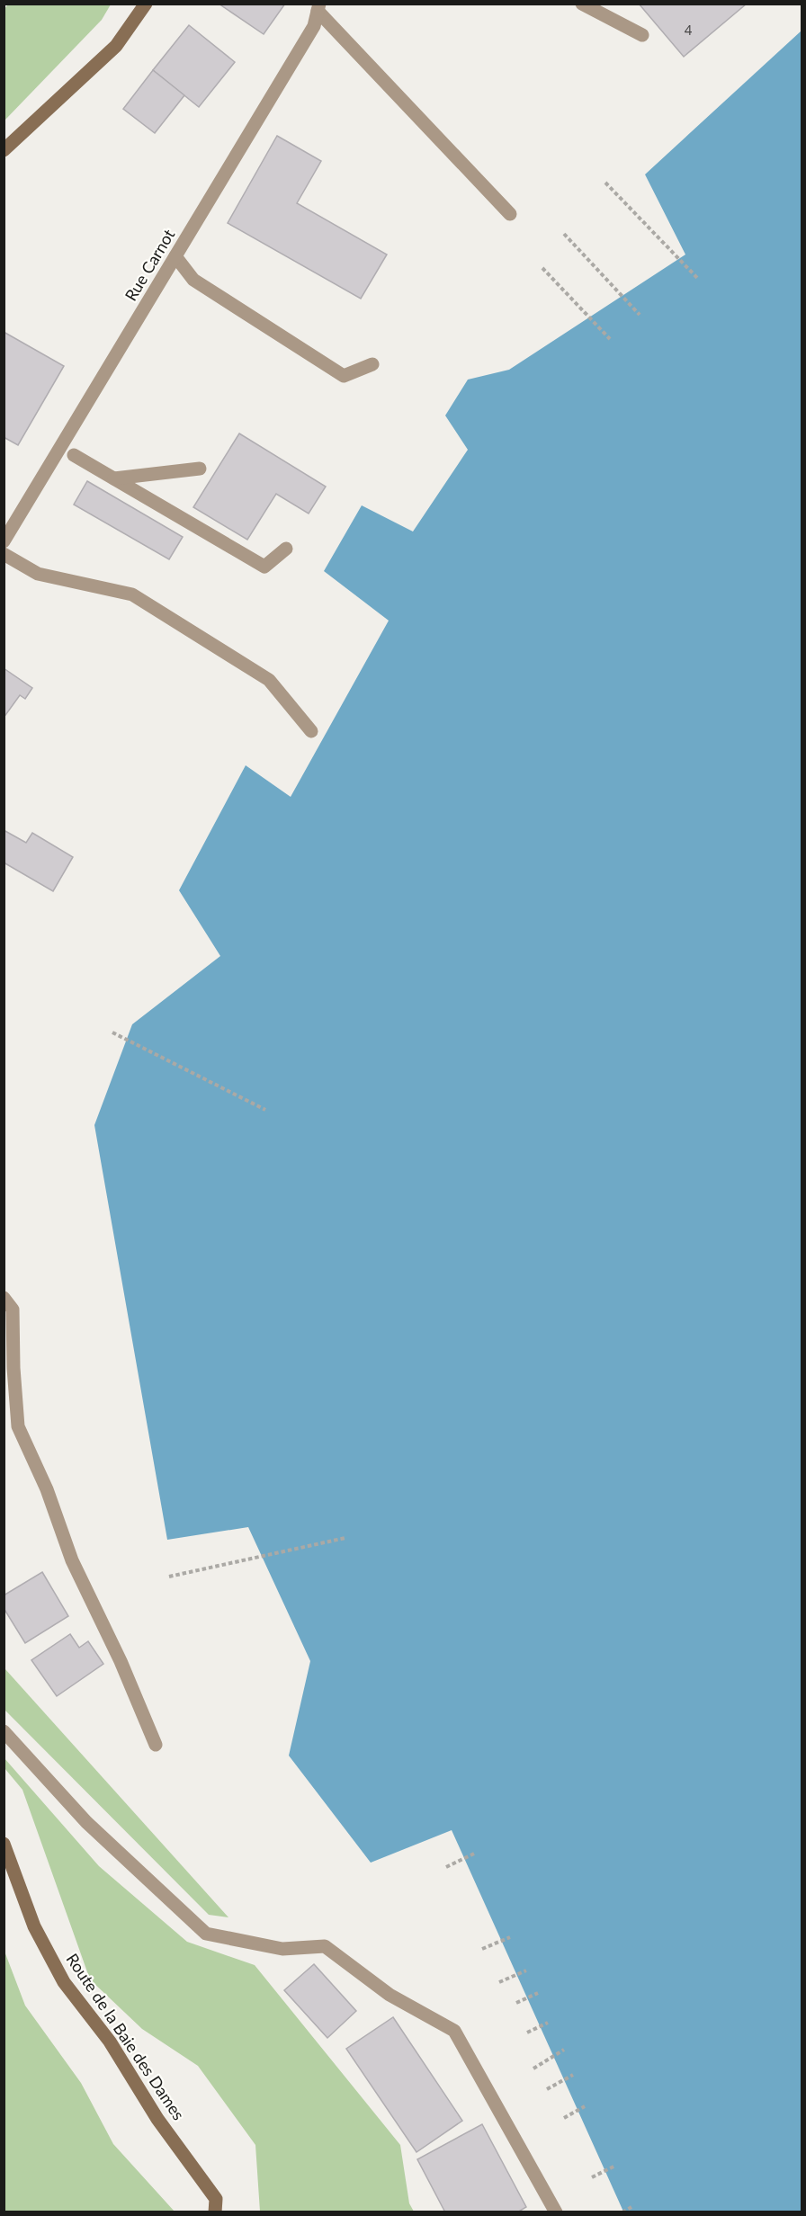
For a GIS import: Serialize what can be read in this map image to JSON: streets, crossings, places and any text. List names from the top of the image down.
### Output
{
  "streets": {
    "main road": ["Route de la Baie des Dames"],
    "street": ["Rue Carnot"]
  },
  "house_numbers": ["4"]
}
